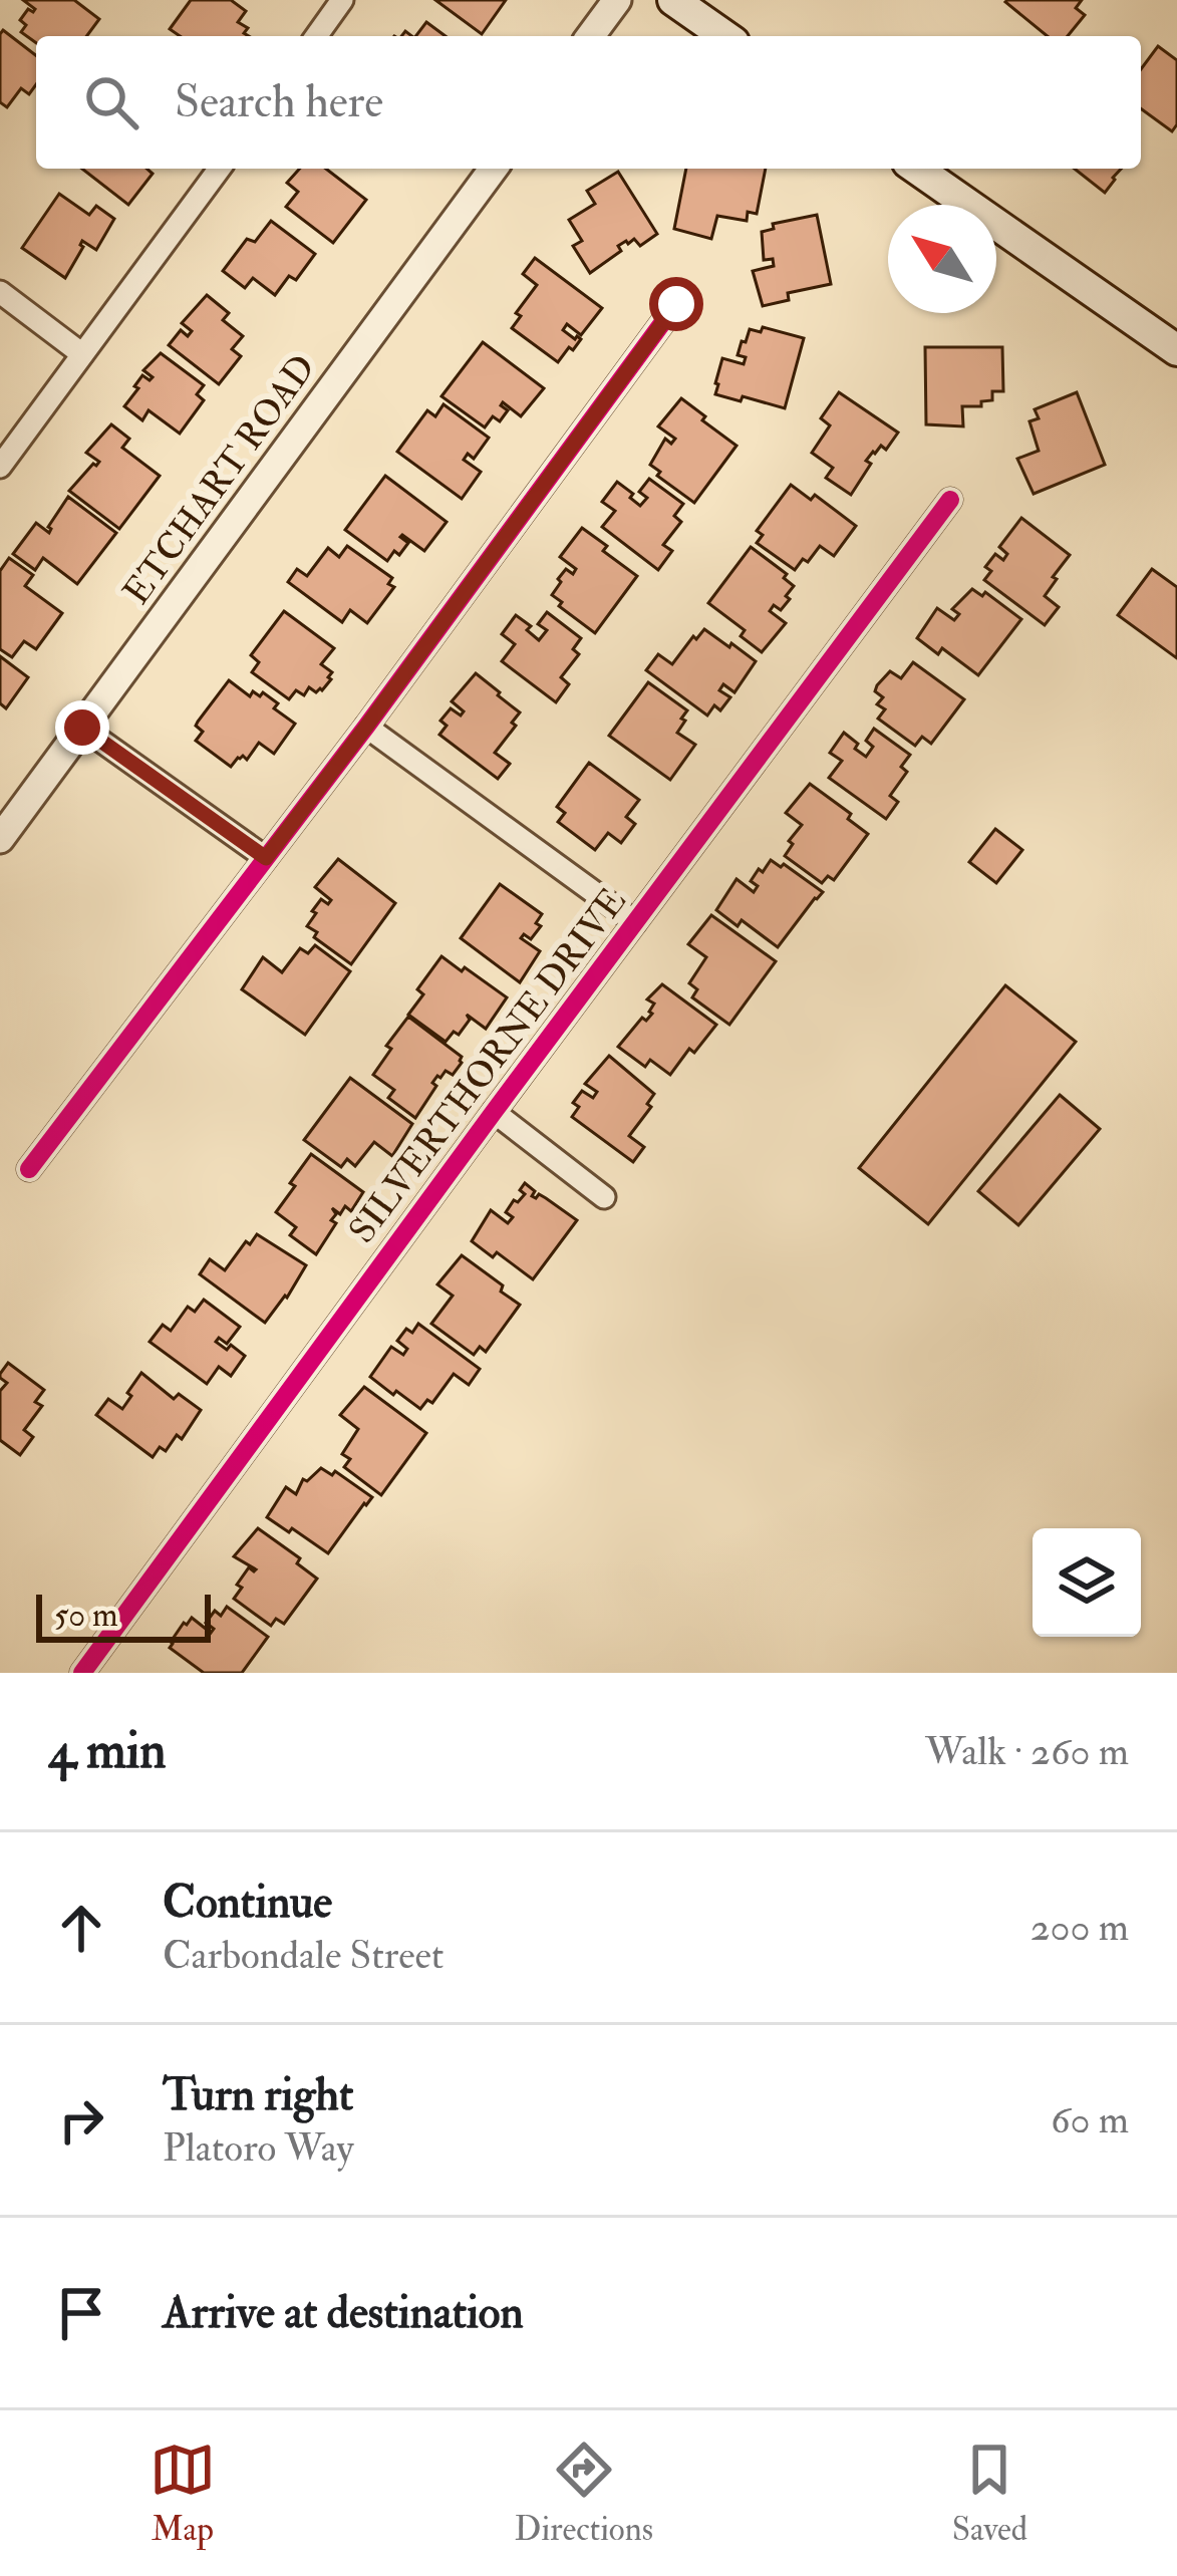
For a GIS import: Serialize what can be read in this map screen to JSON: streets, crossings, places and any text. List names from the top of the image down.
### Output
{
  "streets": {
    "street": ["ETCHART ROAD", "SILVERTHORNE DRIVE"]
  },
  "scale_bar": "50 m",
  "north": "top left",
  "page": {
    "search": "Search here",
    "scale": "50 m",
    "heading": ["4 min", "Walk · 260 m"],
    "list": [
      ["Continue", "Carbondale Street", "200 m"],
      ["Turn right", "Platoro Way", "60 m"],
      "Arrive at destination"
    ],
    "nav": ["Map", "Directions", "Saved"]
  }
}
